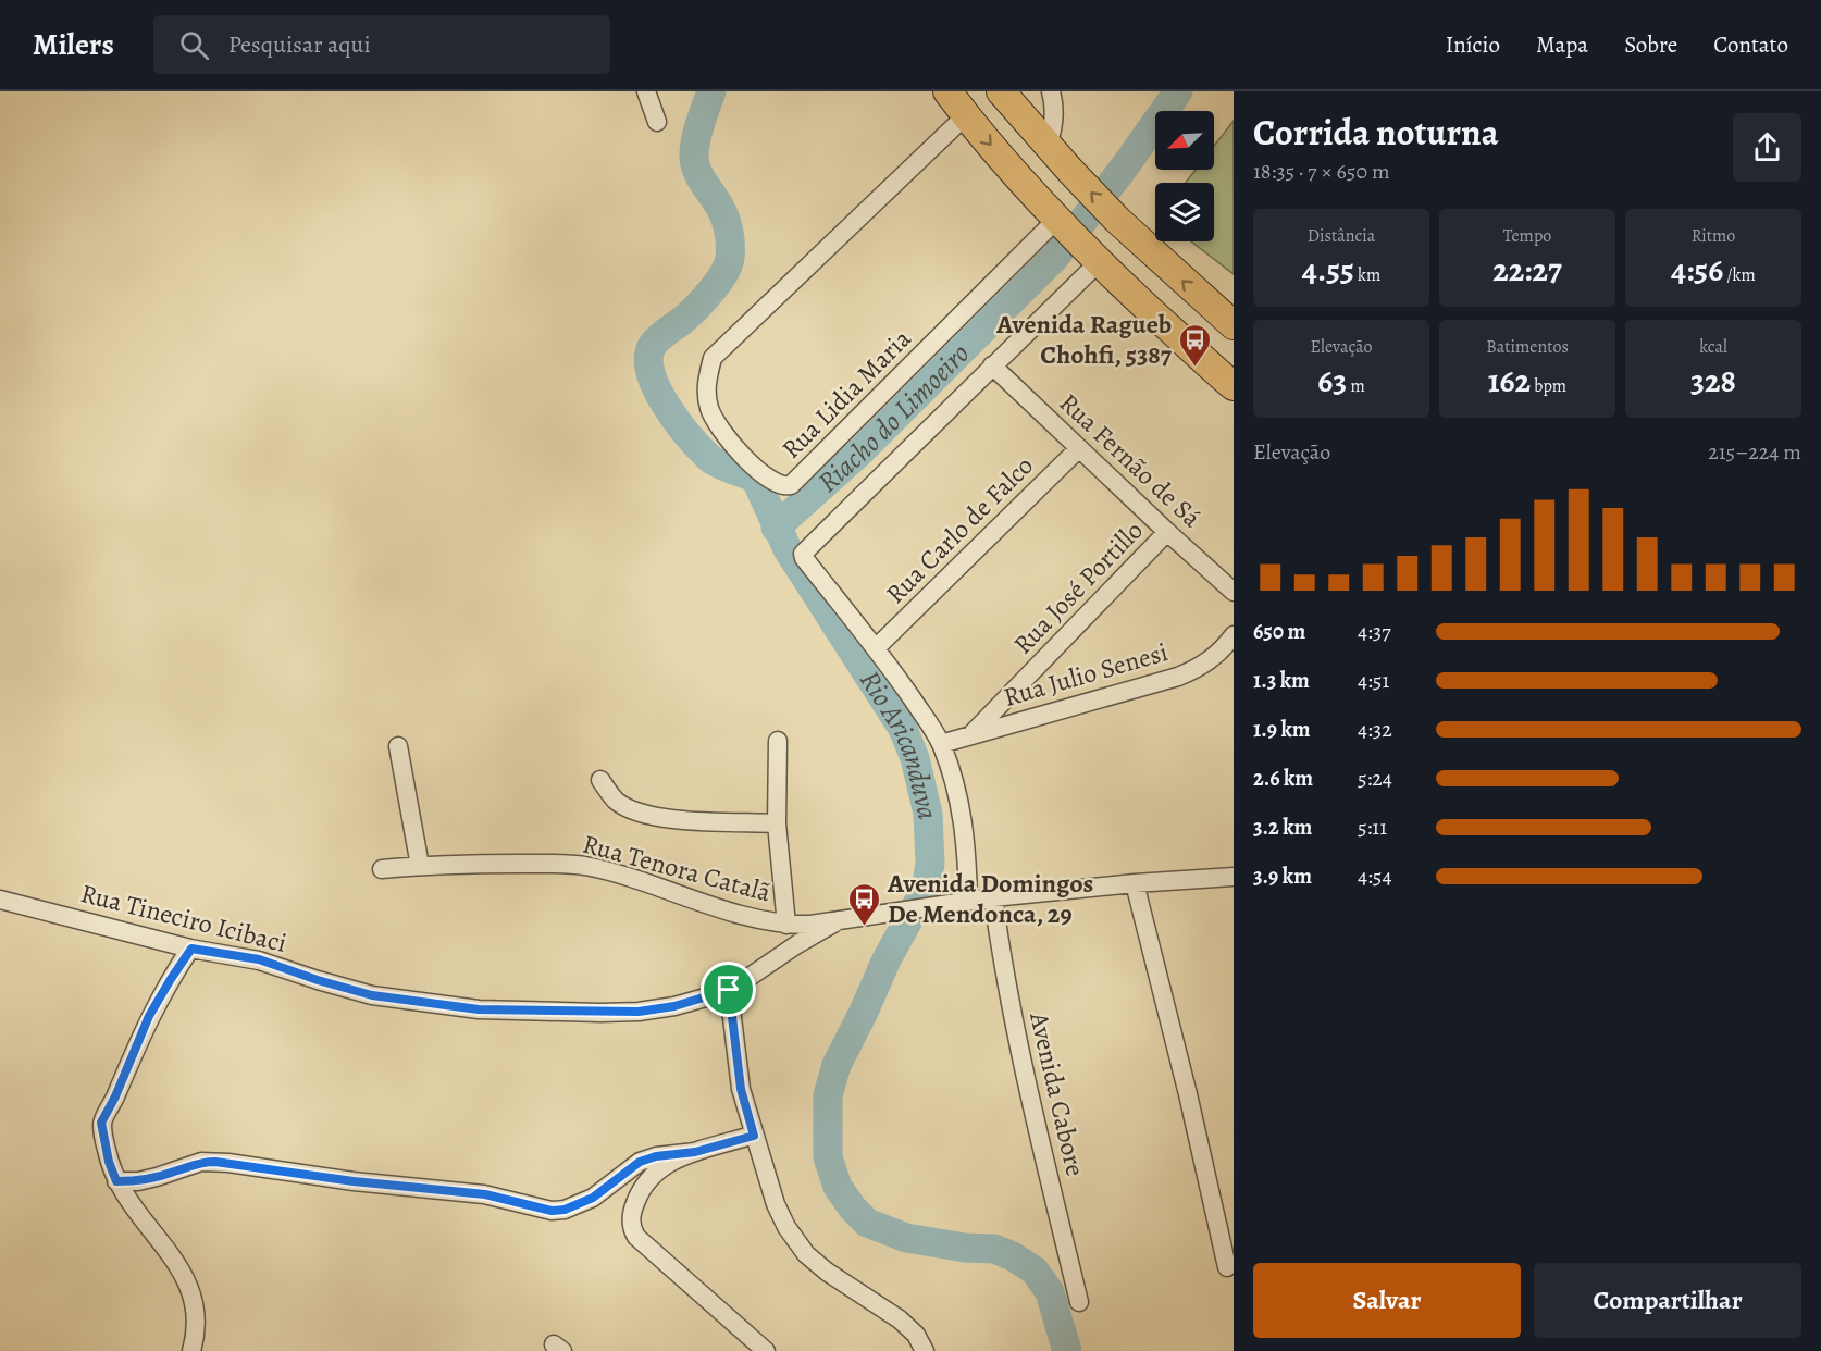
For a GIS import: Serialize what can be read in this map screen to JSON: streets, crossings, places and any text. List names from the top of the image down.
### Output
{
  "streets": {
    "street": [
      "Rua Lidia Maria",
      "Rua Fernão de Sá",
      "Rua Carlo de Falco",
      "Rua José Portillo",
      "Rua Julio Senesi",
      "Rua Tenora Catalã",
      "Rua Tineciro Icibaci",
      "Avenida Cabore"
    ]
  },
  "crossings": [
    ["Rua Fernão de Sá", "Rua Carlo de Falco"],
    ["Rua Fernão de Sá", "Rua José Portillo"],
    ["Rua José Portillo", "Rua Julio Senesi"],
    ["Rua Tenora Catalã", "Rua Tineciro Icibaci"],
    ["Rua Tenora Catalã", "Avenida Cabore"]
  ],
  "water": ["Riacho do Limoeiro", "Rio Aricanduva"],
  "places": {
    "bus stop": ["Avenida Ragueb Chohfi, 5387", "Avenida Domingos De Mendonca, 29"]
  },
  "north": "bottom left",
  "page": {
    "header": "Milers",
    "search": "Pesquisar aqui",
    "nav": [
      "Início",
      "Mapa",
      "Sobre",
      "Contato"
    ],
    "heading": ["Corrida noturna", "18:35 · 7 × 650 m"],
    "stats": [
      ["Distância", "4.55 km"],
      ["Tempo", "22:27"],
      ["Ritmo", "4:56 /km"],
      ["Elevação", "63 m"],
      ["Batimentos", "162 bpm"],
      ["kcal", "328"]
    ],
    "chart": ["Elevação", "215–224 m"],
    "list": [
      {
        "name": "650 m",
        "note": "4:37"
      },
      {
        "name": "1.3 km",
        "note": "4:51"
      },
      {
        "name": "1.9 km",
        "note": "4:32"
      },
      {
        "name": "2.6 km",
        "note": "5:24"
      },
      {
        "name": "3.2 km",
        "note": "5:11"
      },
      {
        "name": "3.9 km",
        "note": "4:54"
      }
    ],
    "buttons": ["Salvar", "Compartilhar"]
  }
}
